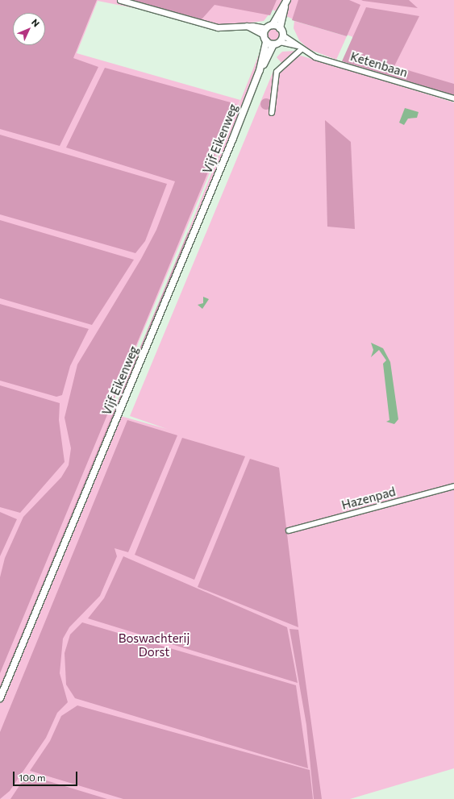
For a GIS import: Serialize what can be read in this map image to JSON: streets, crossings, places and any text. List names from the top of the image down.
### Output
{
  "streets": {
    "main road": ["Vijf Eikenweg"],
    "street": ["Ketenbaan", "Hazenpad"]
  },
  "crossings": [
    ["Ketenbaan", "Vijf Eikenweg"]
  ],
  "parks": ["Boswachterij Dorst"],
  "scale_bar": "100 m",
  "north": "top right"
}
